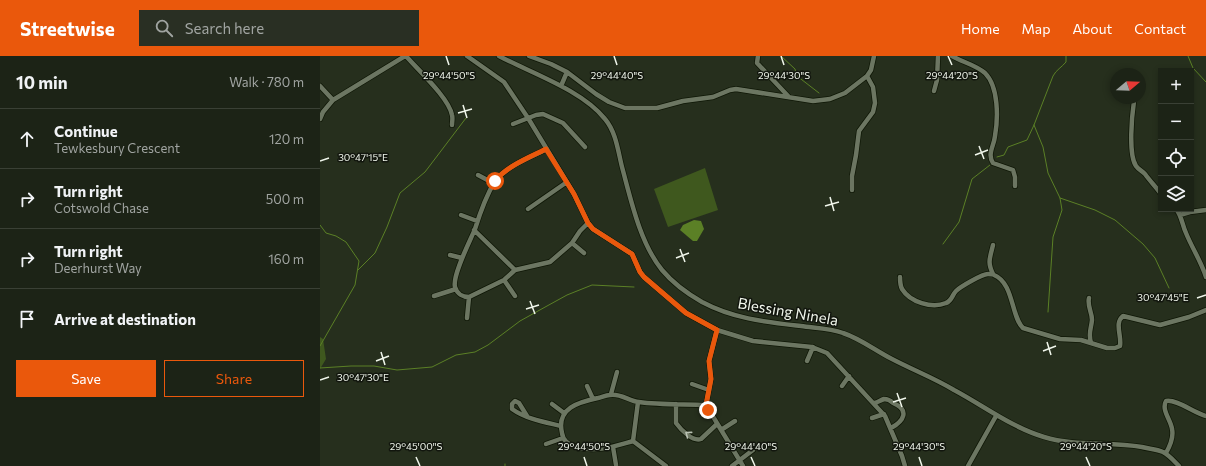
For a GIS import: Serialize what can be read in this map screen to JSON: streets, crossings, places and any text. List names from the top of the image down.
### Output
{
  "streets": {
    "street": ["Blessing Ninela"]
  },
  "north": "right",
  "page": {
    "header": "Streetwise",
    "search": "Search here",
    "nav": [
      "Home",
      "Map",
      "About",
      "Contact"
    ],
    "heading": ["10 min", "Walk · 780 m"],
    "map_buttons": ["+", "−"],
    "list": [
      ["Continue", "Tewkesbury Crescent", "120 m"],
      ["Turn right", "Cotswold Chase", "500 m"],
      ["Turn right", "Deerhurst Way", "160 m"],
      "Arrive at destination"
    ],
    "buttons": ["Save", "Share"]
  },
  "coordinates": [
    "29°44'40\"S",
    "29°44'50\"S",
    "29°44'30\"S",
    "29°44'20\"S",
    "30°47'15\"E",
    "30°47'45\"E",
    "30°47'30\"E",
    "29°45'00\"S"
  ]
}
